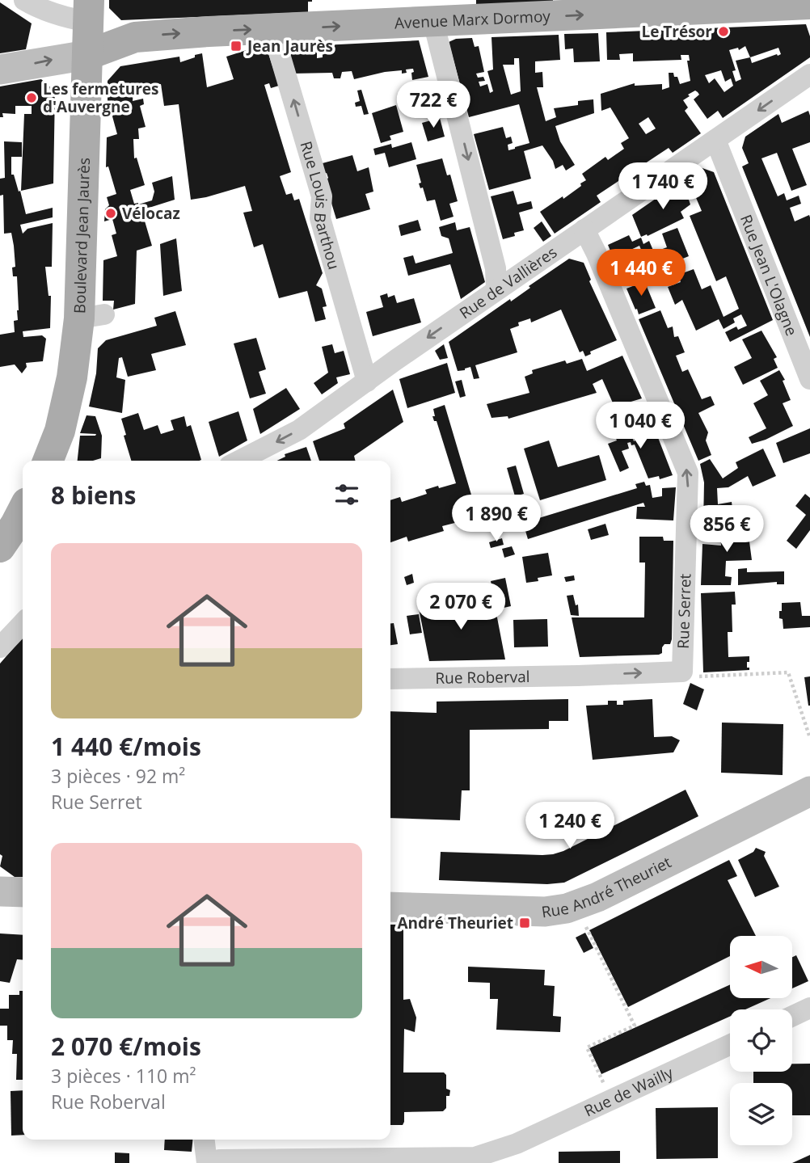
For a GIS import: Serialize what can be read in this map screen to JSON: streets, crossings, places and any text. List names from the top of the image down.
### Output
{
  "streets": {
    "main road": ["Avenue Marx Dormoy", "Boulevard Jean Jaurès"],
    "street": [
      "Rue Louis Barthou",
      "Rue Jean L'Olagne",
      "Rue de Vallières",
      "Rue Serret",
      "Rue Roberval",
      "Rue André Theuriet",
      "Rue de Wailly"
    ]
  },
  "crossings": [
    ["Avenue Marx Dormoy", "Rue Louis Barthou"],
    ["Avenue Marx Dormoy", "Boulevard Jean Jaurès"],
    ["Rue Louis Barthou", "Rue de Vallières"],
    ["Rue Jean L'Olagne", "Rue de Vallières"],
    ["Rue de Vallières", "Rue Serret"],
    ["Rue Serret", "Rue Roberval"]
  ],
  "one_way": ["Avenue Marx Dormoy", "Rue de Vallières"],
  "places": {
    "other": ["Le Trésor", "Les fermetures d'Auvergne", "Vélocaz"],
    "transit": ["Jean Jaurès", "André Theuriet"]
  },
  "north": "left",
  "page": {
    "price": [
      "722 €",
      "1 740 €",
      "1 440 €",
      "1 040 €",
      "1 890 €",
      "856 €",
      "2 070 €",
      "1 240 €"
    ],
    "heading": "8 biens",
    "list": [
      {
        "name": "1 440 €/mois",
        "note": "3 pièces · 92 m² · Rue Serret"
      },
      {
        "name": "2 070 €/mois",
        "note": "3 pièces · 110 m² · Rue Roberval"
      }
    ]
  }
}
